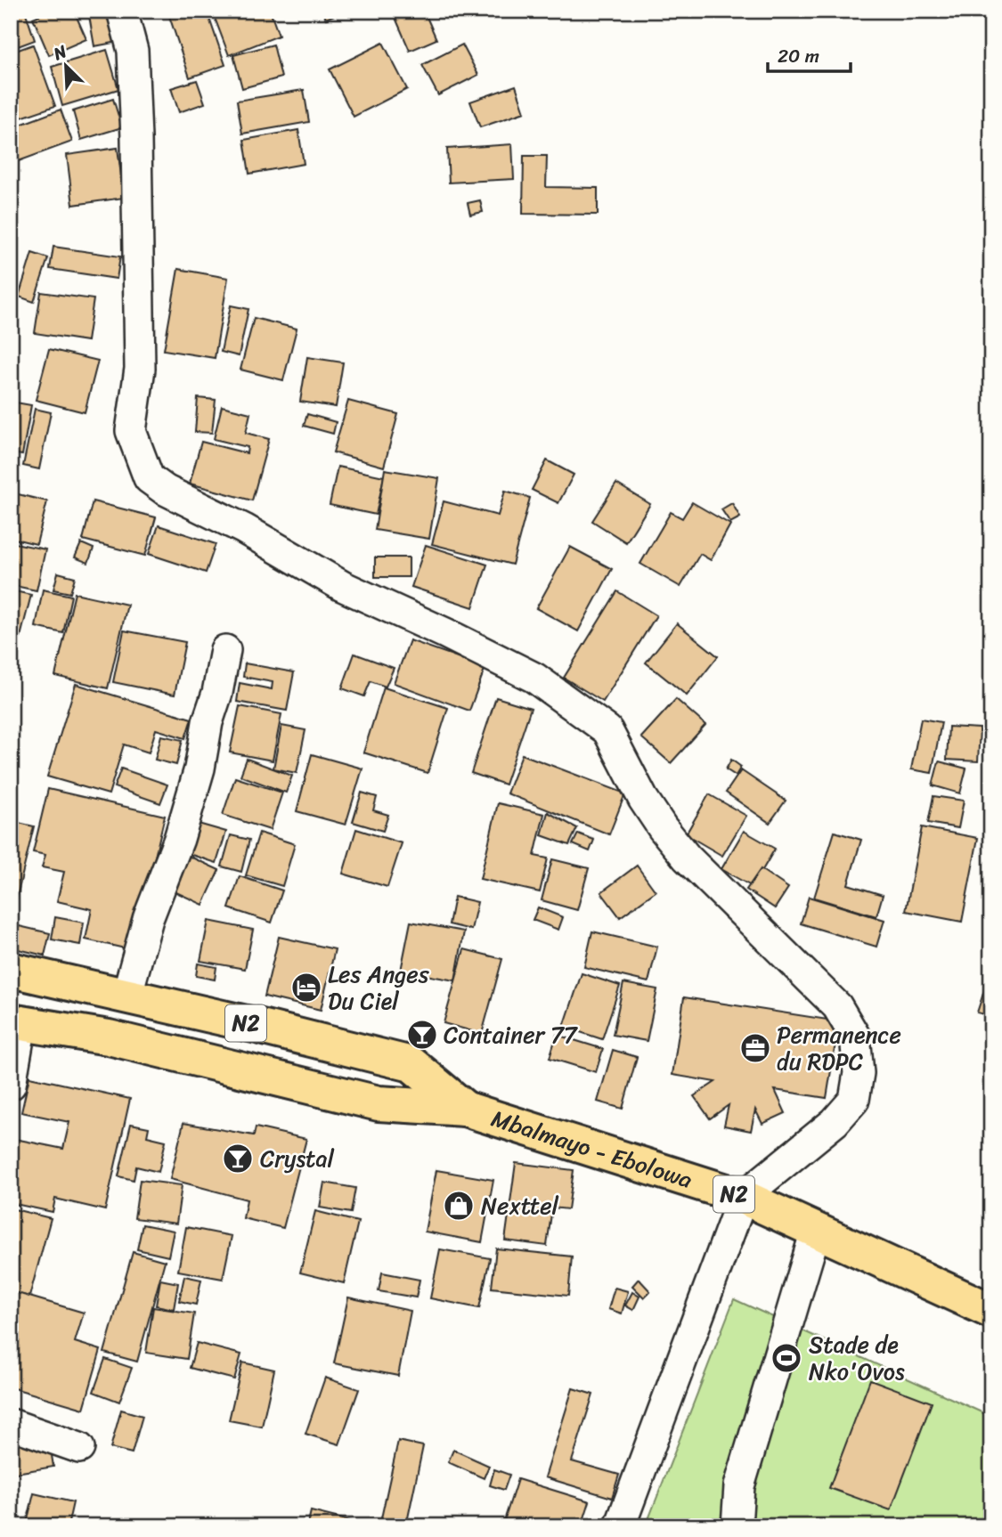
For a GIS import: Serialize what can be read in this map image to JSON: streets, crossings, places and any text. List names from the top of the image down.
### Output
{
  "streets": {
    "highway": ["N2", "Mbalmayo - Ebolowa"]
  },
  "places": {
    "hotel": ["Les Anges Du Ciel"],
    "bar": ["Container 77", "Crystal"],
    "office": ["Permanence du RDPC"],
    "shop": ["Nexttel"],
    "sports": ["Stade de Nko'Ovos"]
  },
  "scale_bar": "20 m",
  "north": "top left"
}
